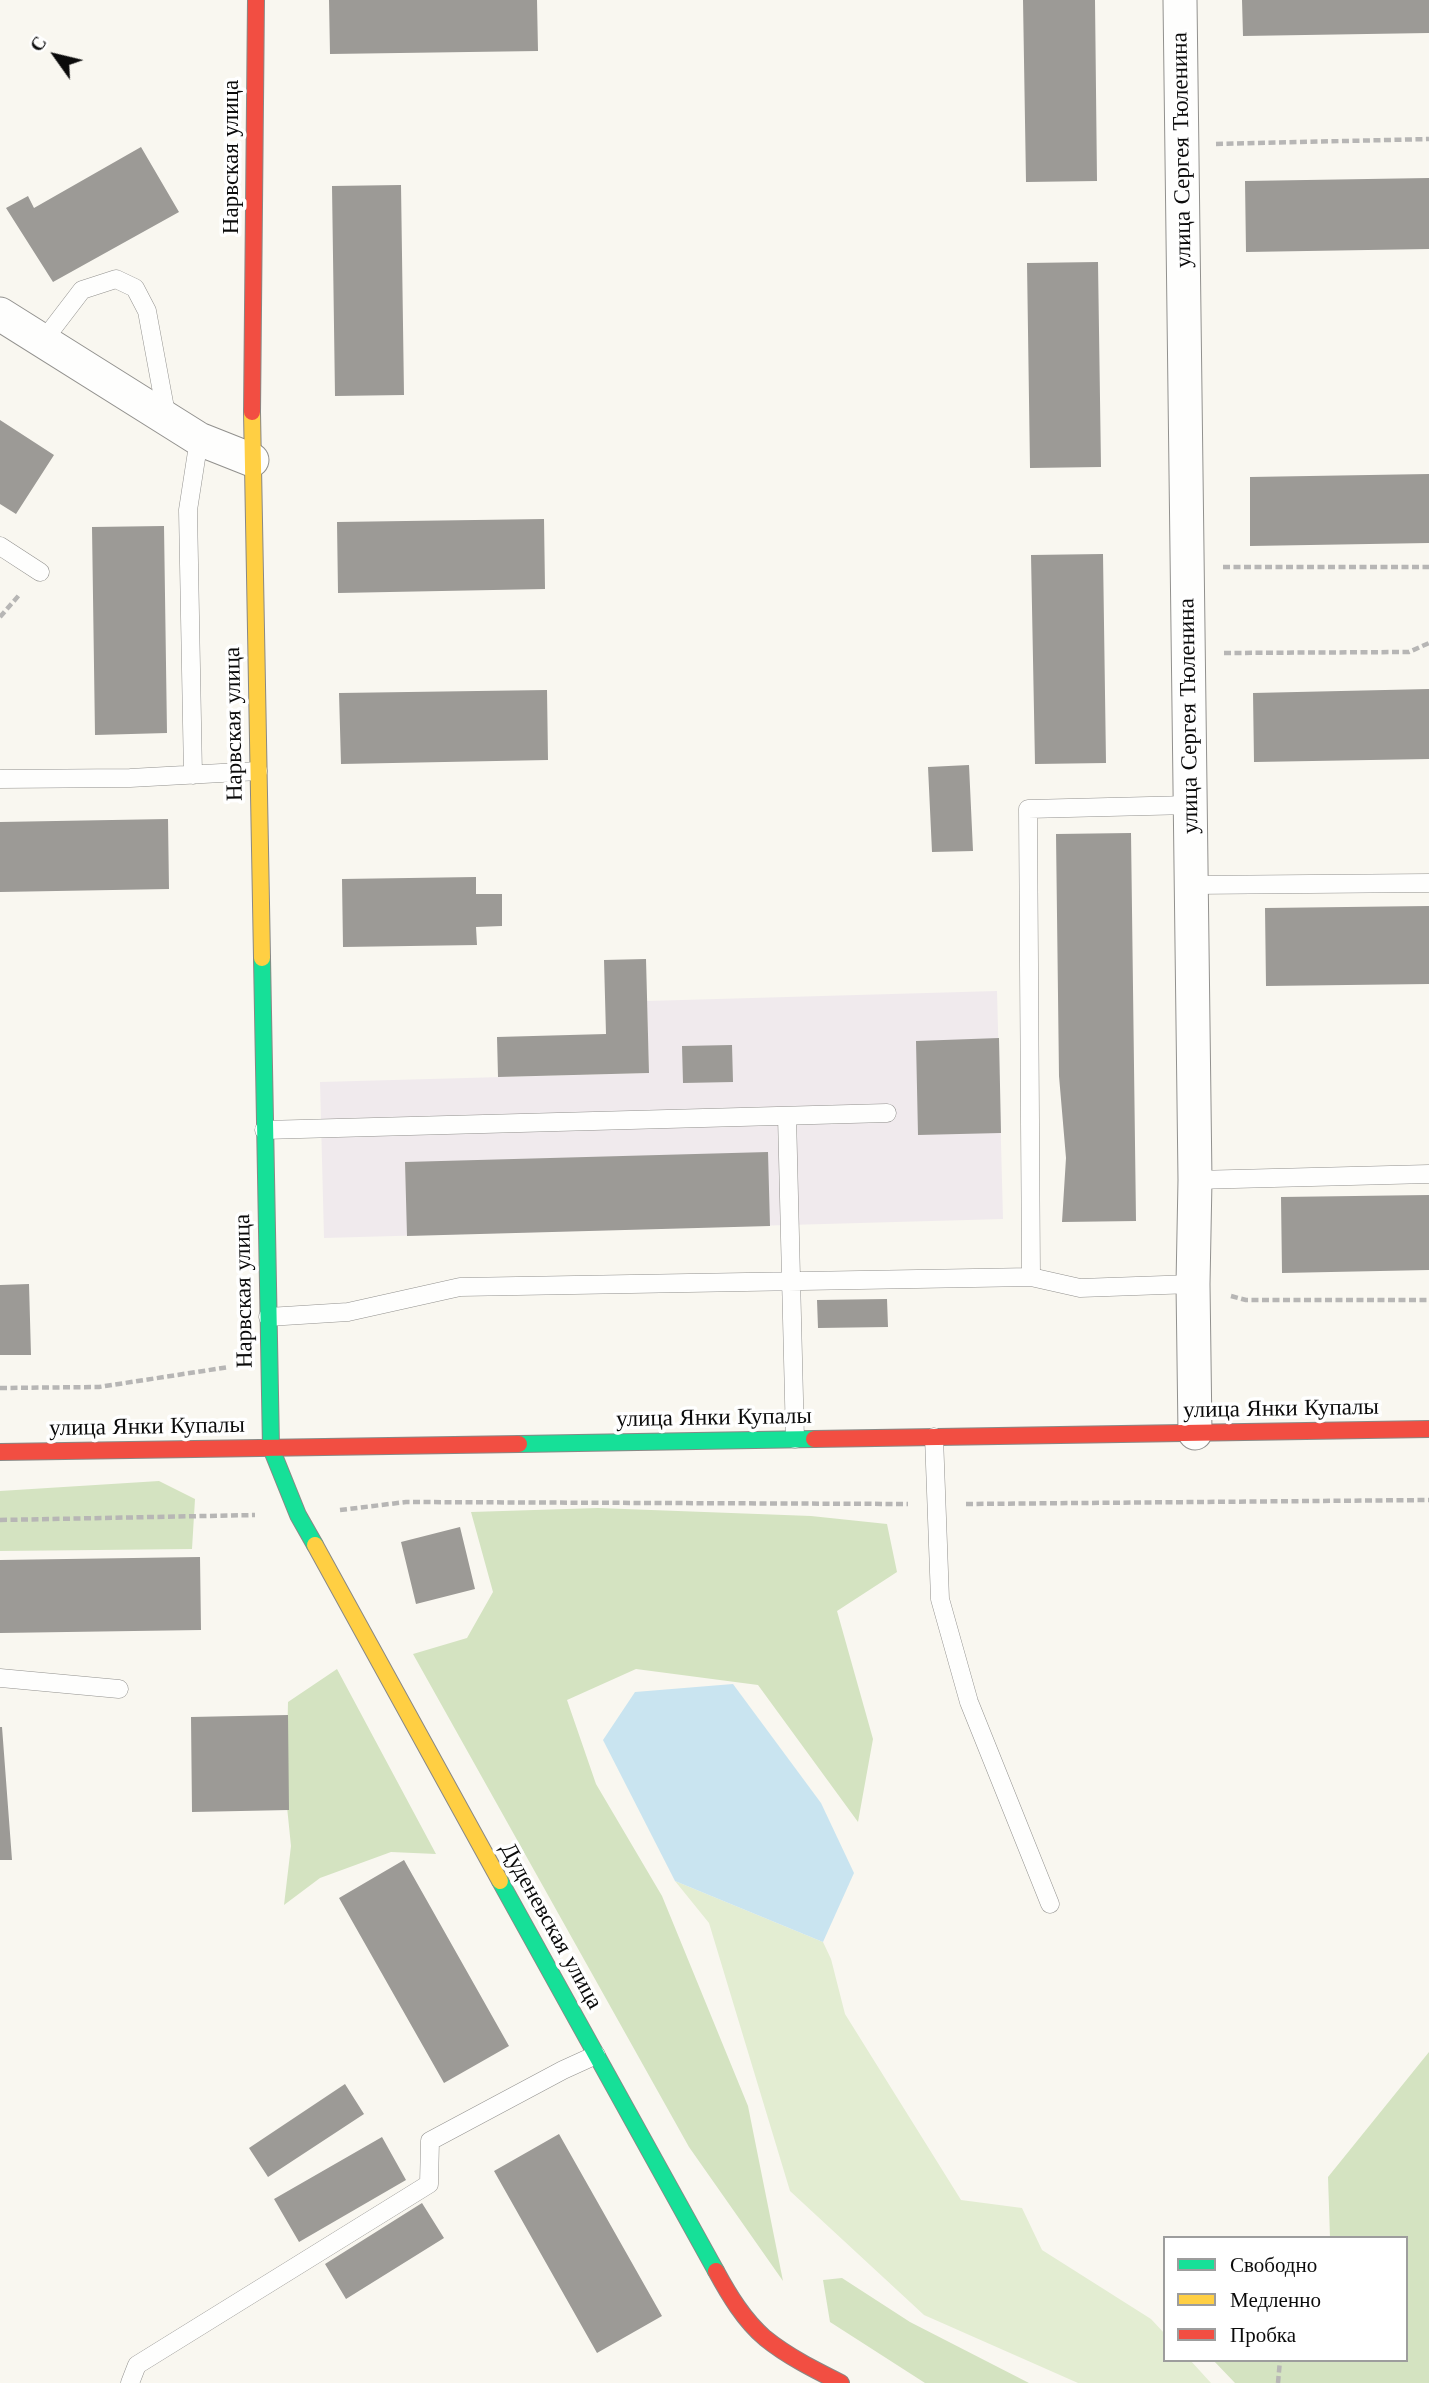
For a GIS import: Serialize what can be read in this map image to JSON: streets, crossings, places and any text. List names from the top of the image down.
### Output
{
  "streets": {
    "street": [
      "улица Сергея Тюленина",
      "Нарвская улица",
      "улица Янки Купалы",
      "Дуденевская улица"
    ]
  },
  "crossings": [
    ["улица Сергея Тюленина", "улица Янки Купалы"],
    ["Нарвская улица", "улица Янки Купалы"],
    ["Нарвская улица", "Дуденевская улица"],
    ["улица Янки Купалы", "Дуденевская улица"]
  ],
  "legend": ["Свободно", "Медленно", "Пробка"],
  "north": "top left"
}
